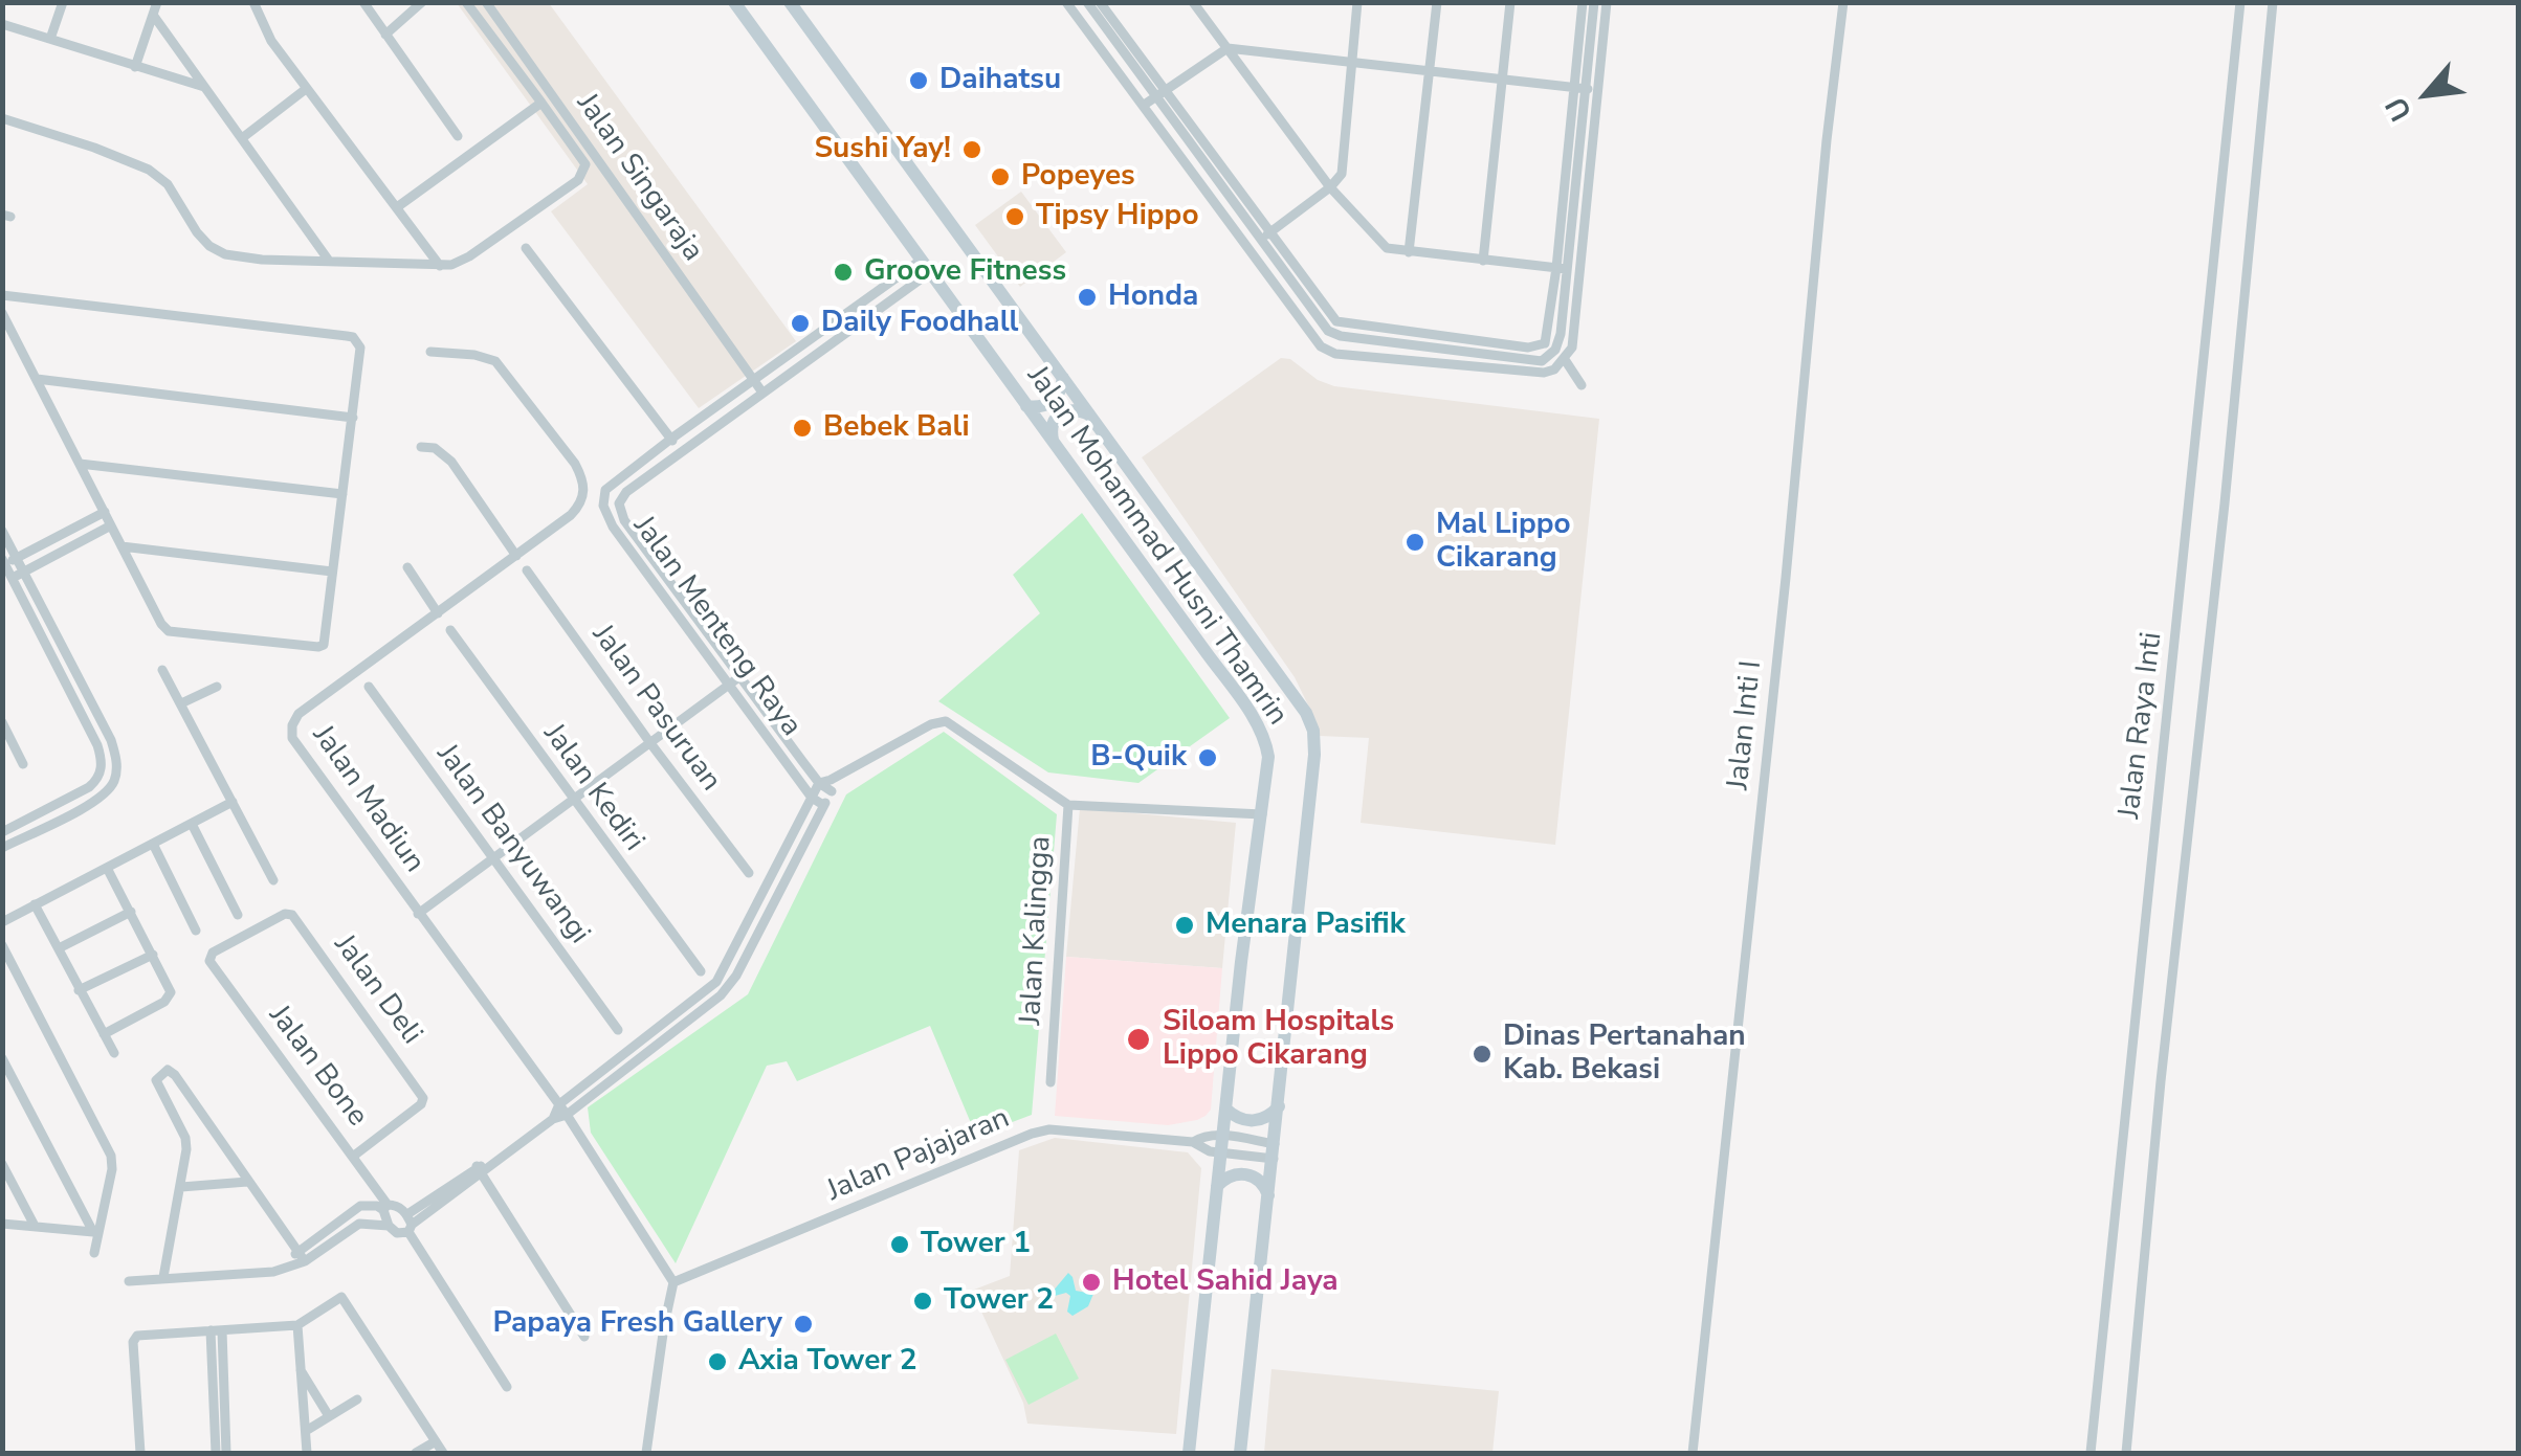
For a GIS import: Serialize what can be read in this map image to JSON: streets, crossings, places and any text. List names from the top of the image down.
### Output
{
  "streets": {
    "street": [
      "Jalan Singaraja",
      "Jalan Mohammad Husni Thamrin",
      "Jalan Menteng Raya",
      "Jalan Pasuruan",
      "Jalan Inti I",
      "Jalan Raya Inti",
      "Jalan Kediri",
      "Jalan Madiun",
      "Jalan Banyuwangi",
      "Jalan Kalingga",
      "Jalan Deli",
      "Jalan Bone",
      "Jalan Pajajaran"
    ]
  },
  "crossings": [
    ["Jalan Singaraja", "Jalan Menteng Raya"],
    ["Jalan Mohammad Husni Thamrin", "Jalan Menteng Raya"],
    ["Jalan Mohammad Husni Thamrin", "Jalan Pajajaran"],
    ["Jalan Menteng Raya", "Jalan Kalingga"],
    ["Jalan Madiun", "Jalan Pajajaran"],
    ["Jalan Deli", "Jalan Bone"]
  ],
  "places": [
    "Daihatsu",
    "Sushi Yay!",
    "Popeyes",
    "Tipsy Hippo",
    "Groove Fitness",
    "Honda",
    "Daily Foodhall",
    "Bebek Bali",
    "Mal Lippo Cikarang",
    "B-Quik",
    "Menara Pasifik",
    "Siloam Hospitals Lippo Cikarang",
    "Dinas Pertanahan Kab. Bekasi",
    "Tower 1",
    "Hotel Sahid Jaya",
    "Tower 2",
    "Papaya Fresh Gallery",
    "Axia Tower 2"
  ],
  "north": "bottom left"
}
